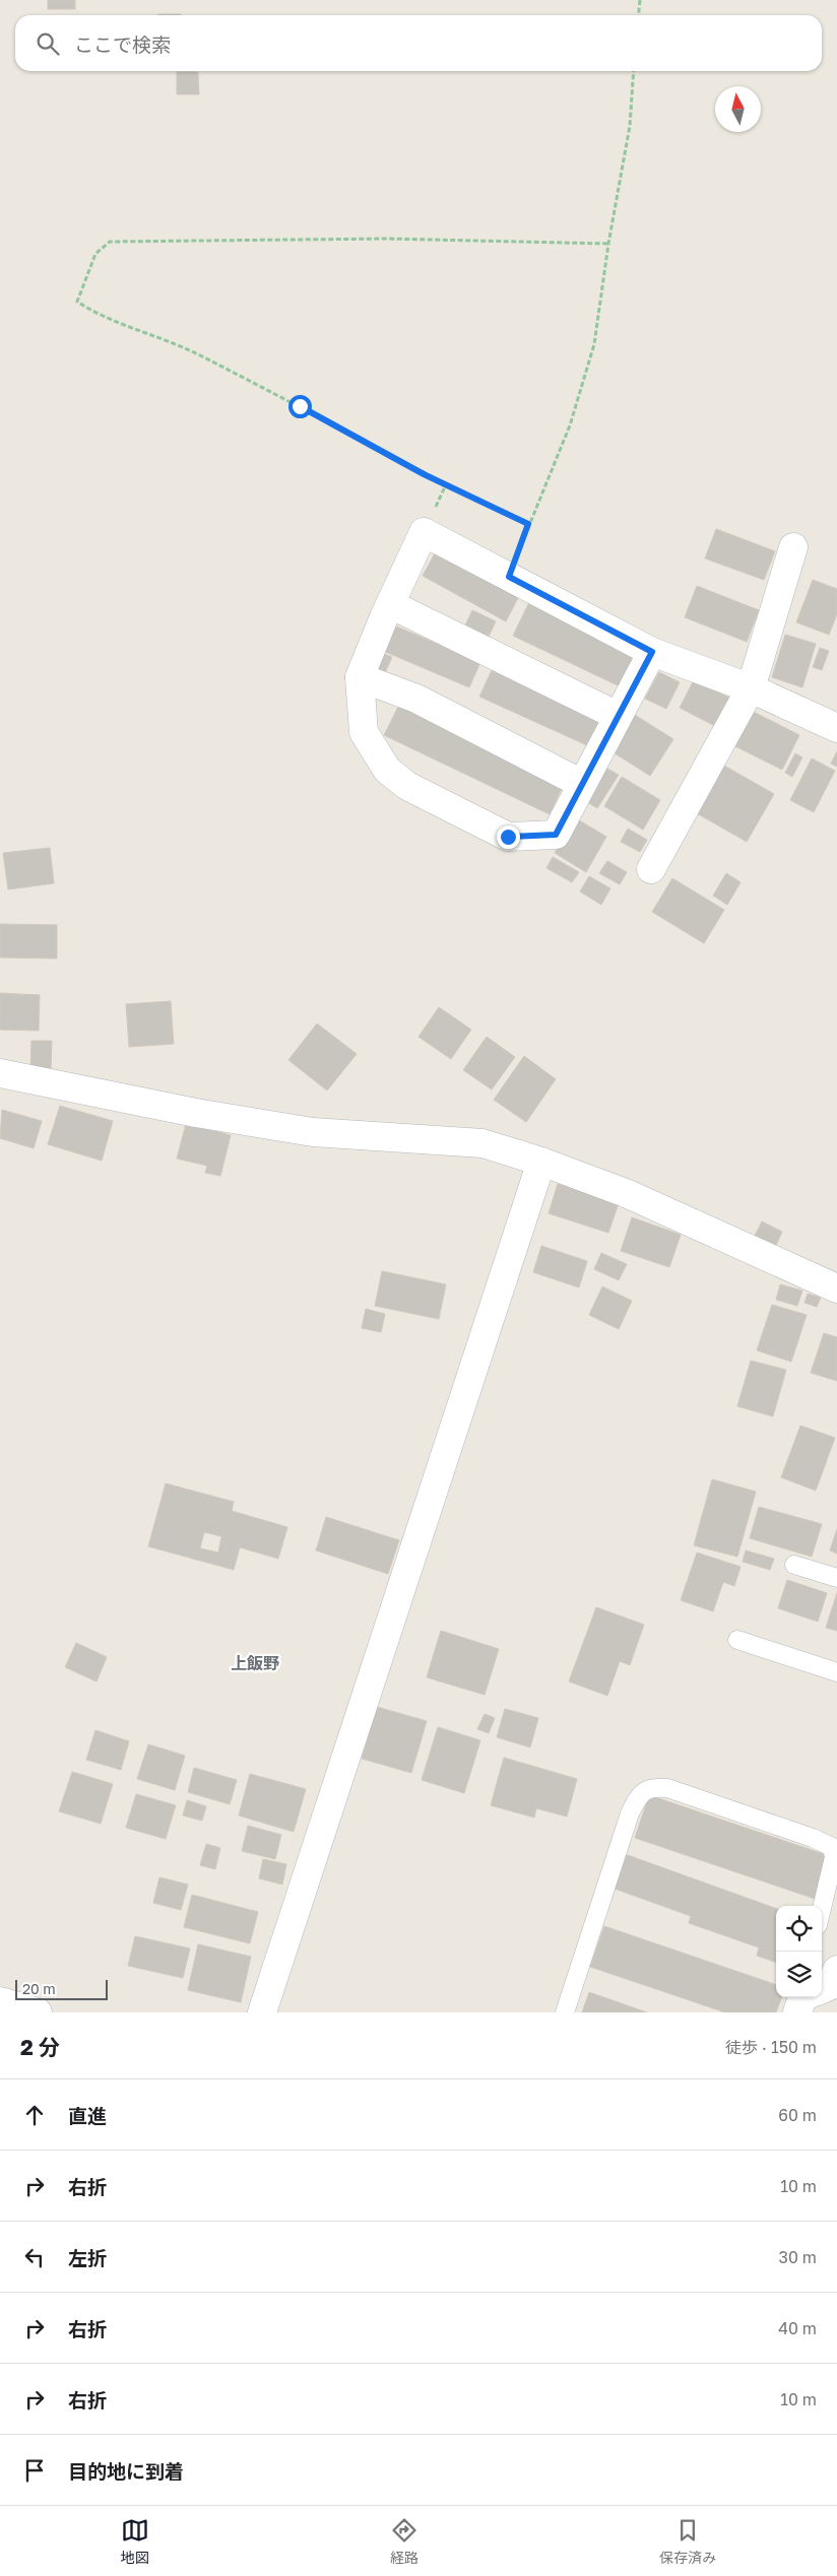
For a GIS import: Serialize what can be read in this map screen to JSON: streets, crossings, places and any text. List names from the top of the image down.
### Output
{
  "districts": ["上飯野"],
  "scale_bar": "20 m",
  "north": "top",
  "page": {
    "search": "ここで検索",
    "scale": "20 m",
    "heading": ["2 分", "徒歩 · 150 m"],
    "list": [
      ["直進", "60 m"],
      ["右折", "10 m"],
      ["左折", "30 m"],
      ["右折", "40 m"],
      ["右折", "10 m"],
      "目的地に到着"
    ],
    "nav": ["地図", "経路", "保存済み"]
  }
}
